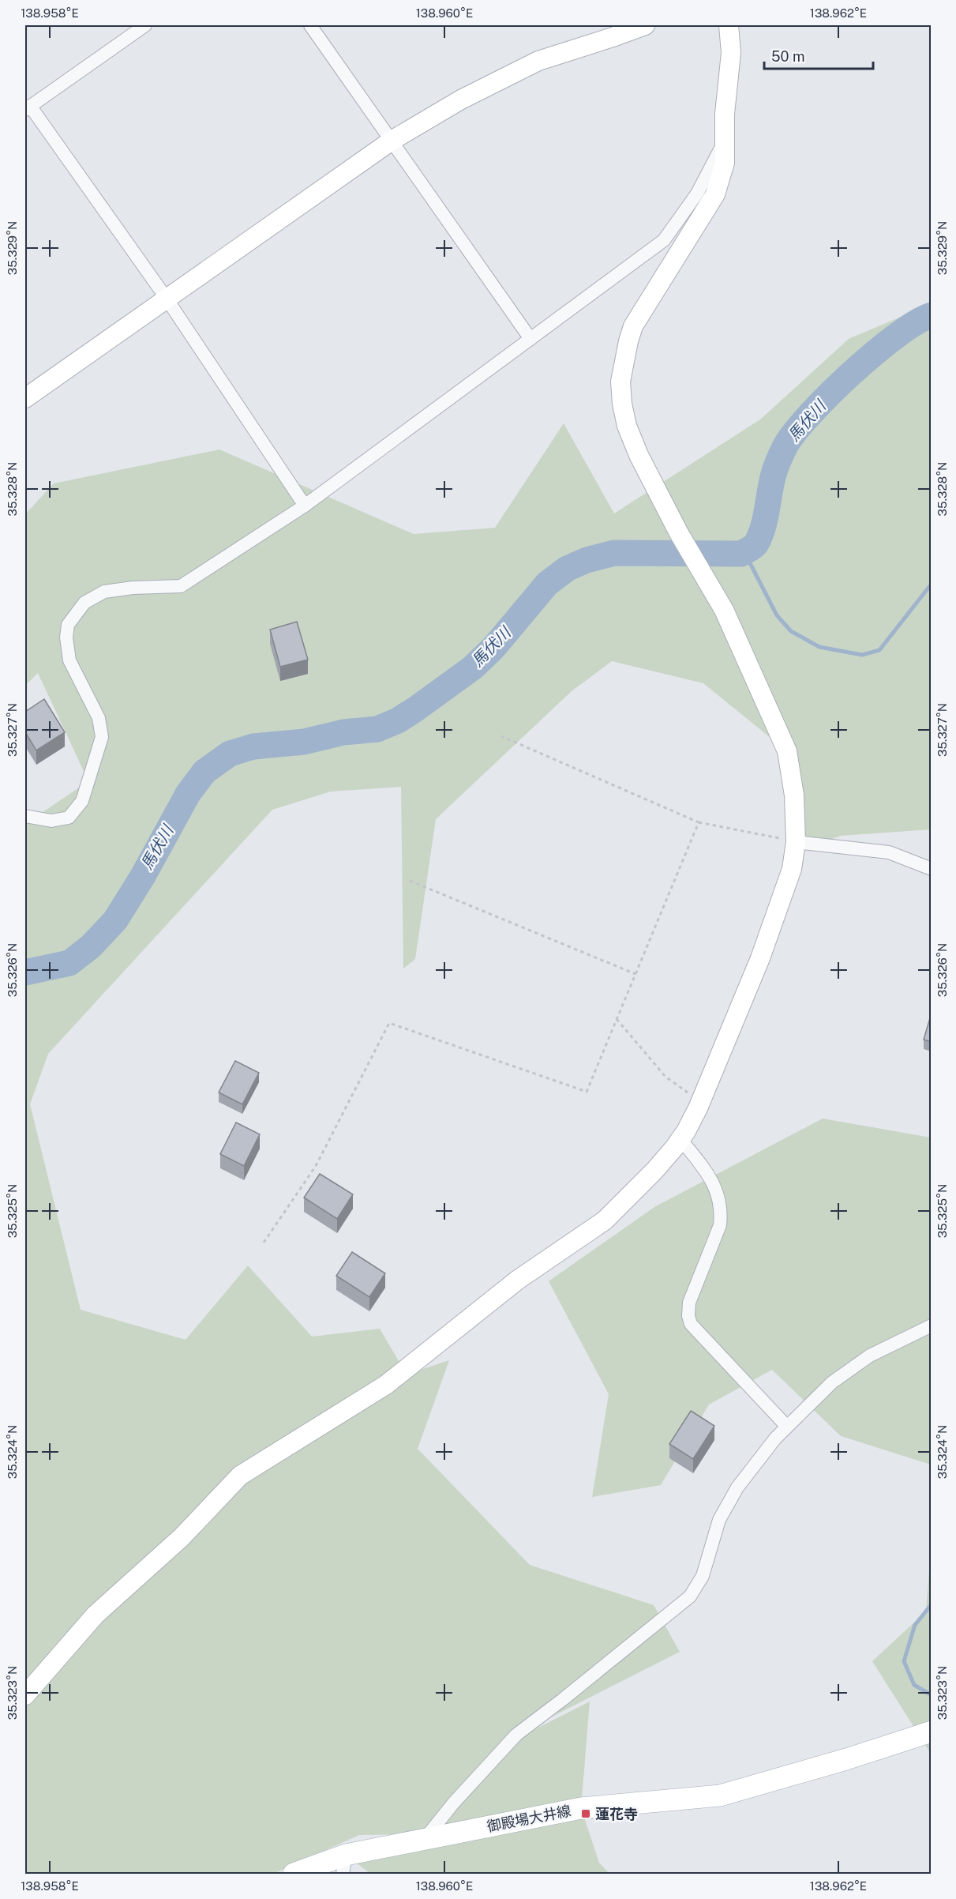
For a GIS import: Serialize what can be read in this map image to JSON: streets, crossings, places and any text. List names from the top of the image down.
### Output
{
  "streets": {
    "main road": ["御殿場大井線"]
  },
  "water": ["馬伏川"],
  "places": {
    "transit": ["蓮花寺"]
  },
  "scale_bar": "50 m",
  "coordinates": [
    "138.958°E",
    "138.960°E",
    "138.962°E",
    "35.329°N",
    "35.328°N",
    "35.327°N",
    "35.326°N",
    "35.325°N",
    "35.324°N",
    "35.323°N"
  ]
}
